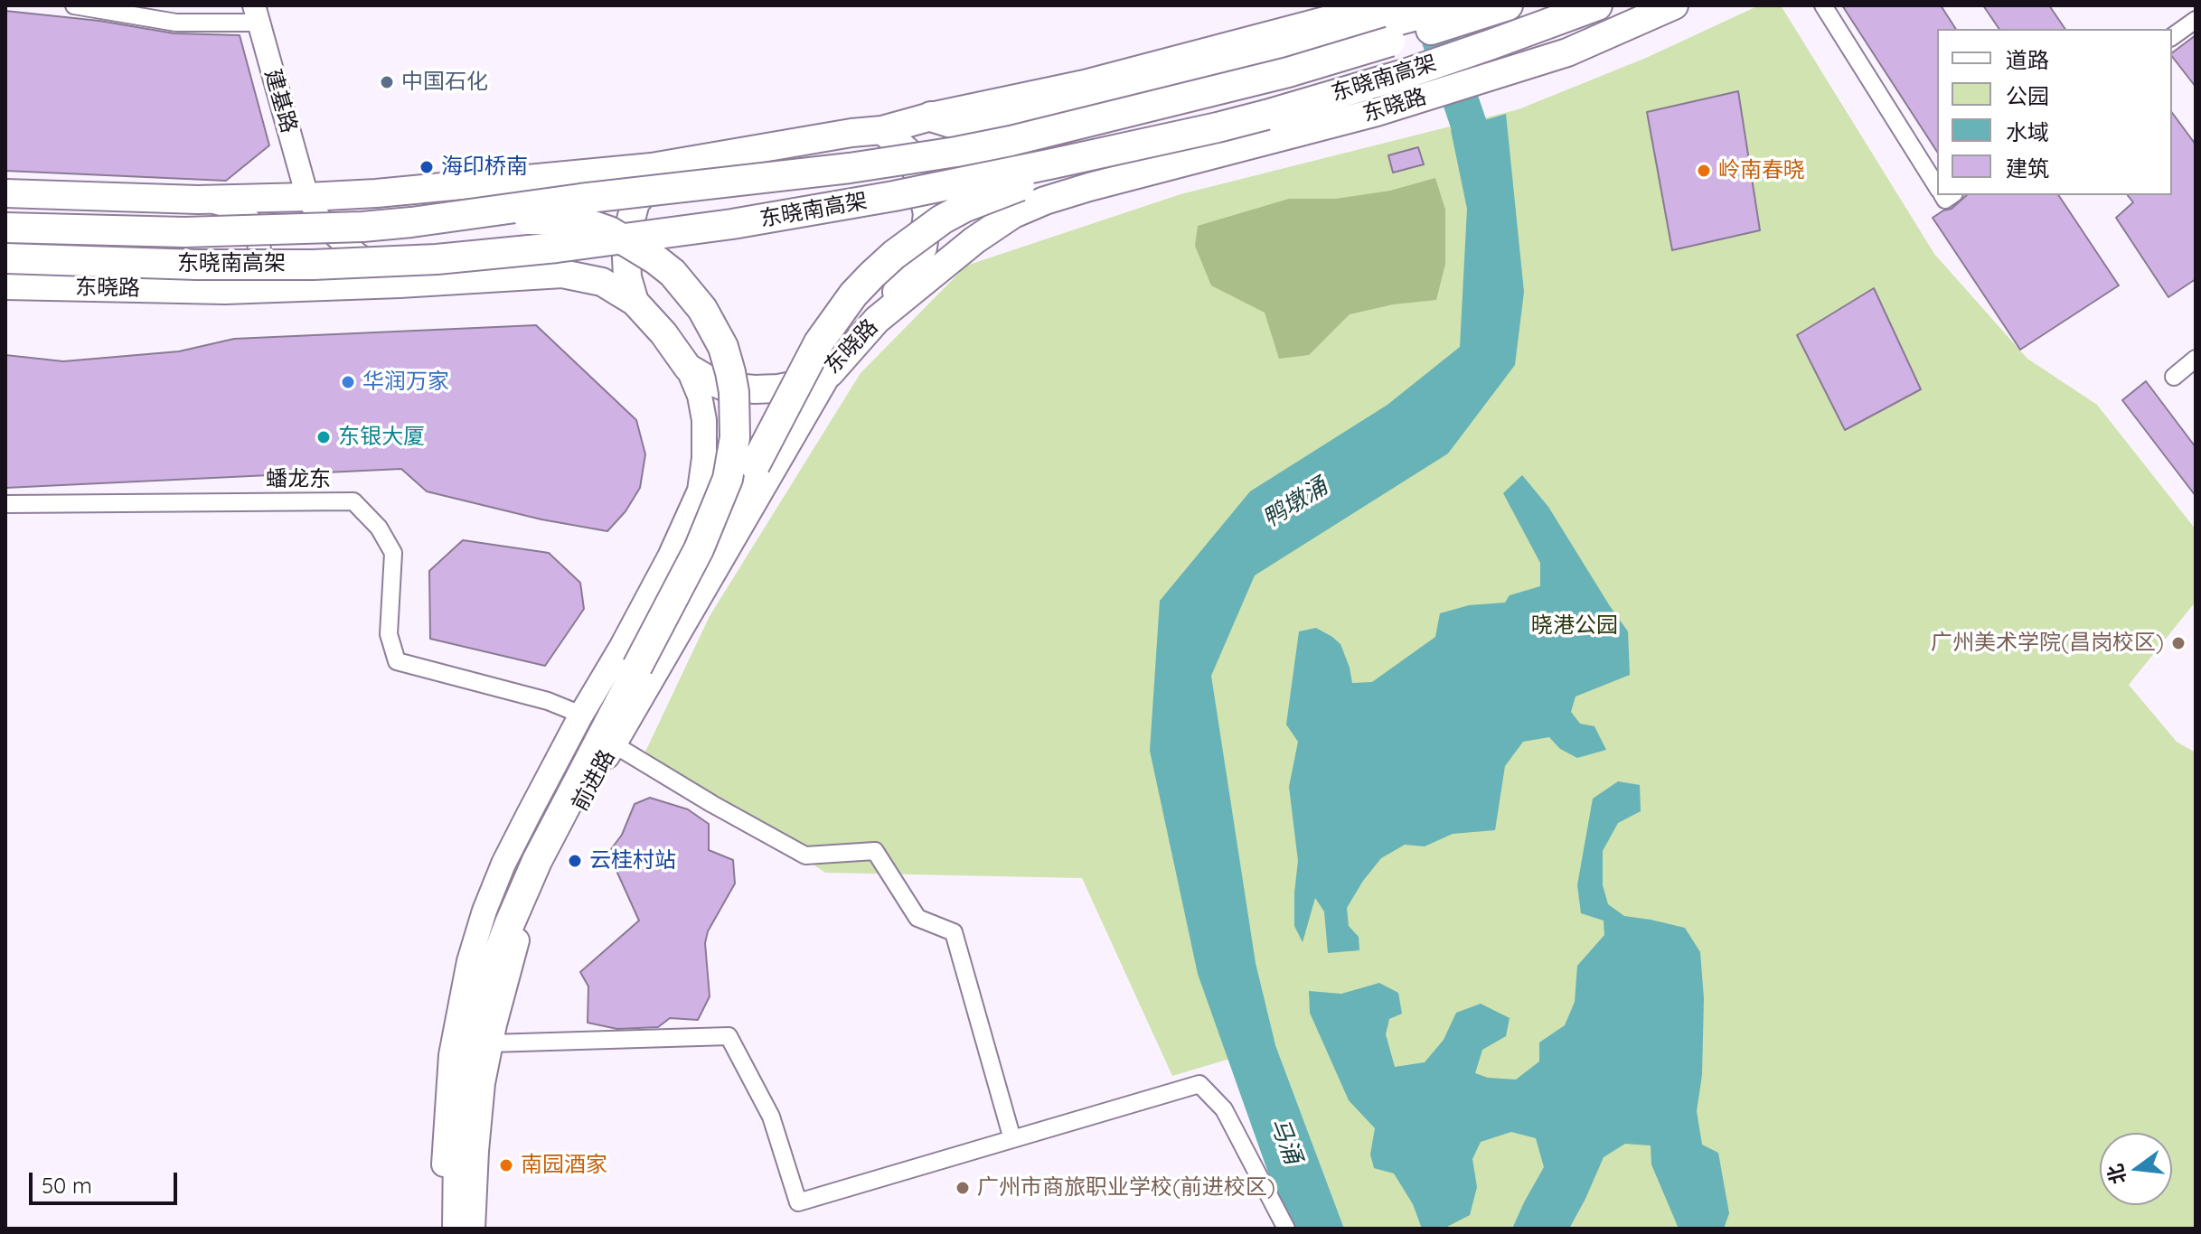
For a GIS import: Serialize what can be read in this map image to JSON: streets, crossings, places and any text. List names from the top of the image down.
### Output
{
  "streets": {
    "highway": ["东晓南高架"],
    "main road": ["东晓路", "前进路"],
    "street": ["建基路", "蟠龙东"]
  },
  "crossings": [
    ["东晓南高架", "东晓路"],
    ["建基路", "东晓路"],
    ["东晓路", "前进路"],
    ["蟠龙东", "前进路"]
  ],
  "water": ["鸭墩涌", "马涌"],
  "parks": ["晓港公园"],
  "places": [
    "中国石化",
    "海印桥南",
    "岭南春晓",
    "华润万家",
    "东银大厦",
    "广州美术学院(昌岗校区)",
    "云桂村站",
    "南园酒家",
    "广州市商旅职业学校(前进校区)"
  ],
  "legend": [
    "道路",
    "公园",
    "水域",
    "建筑"
  ],
  "scale_bar": "50 m",
  "north": "left"
}
